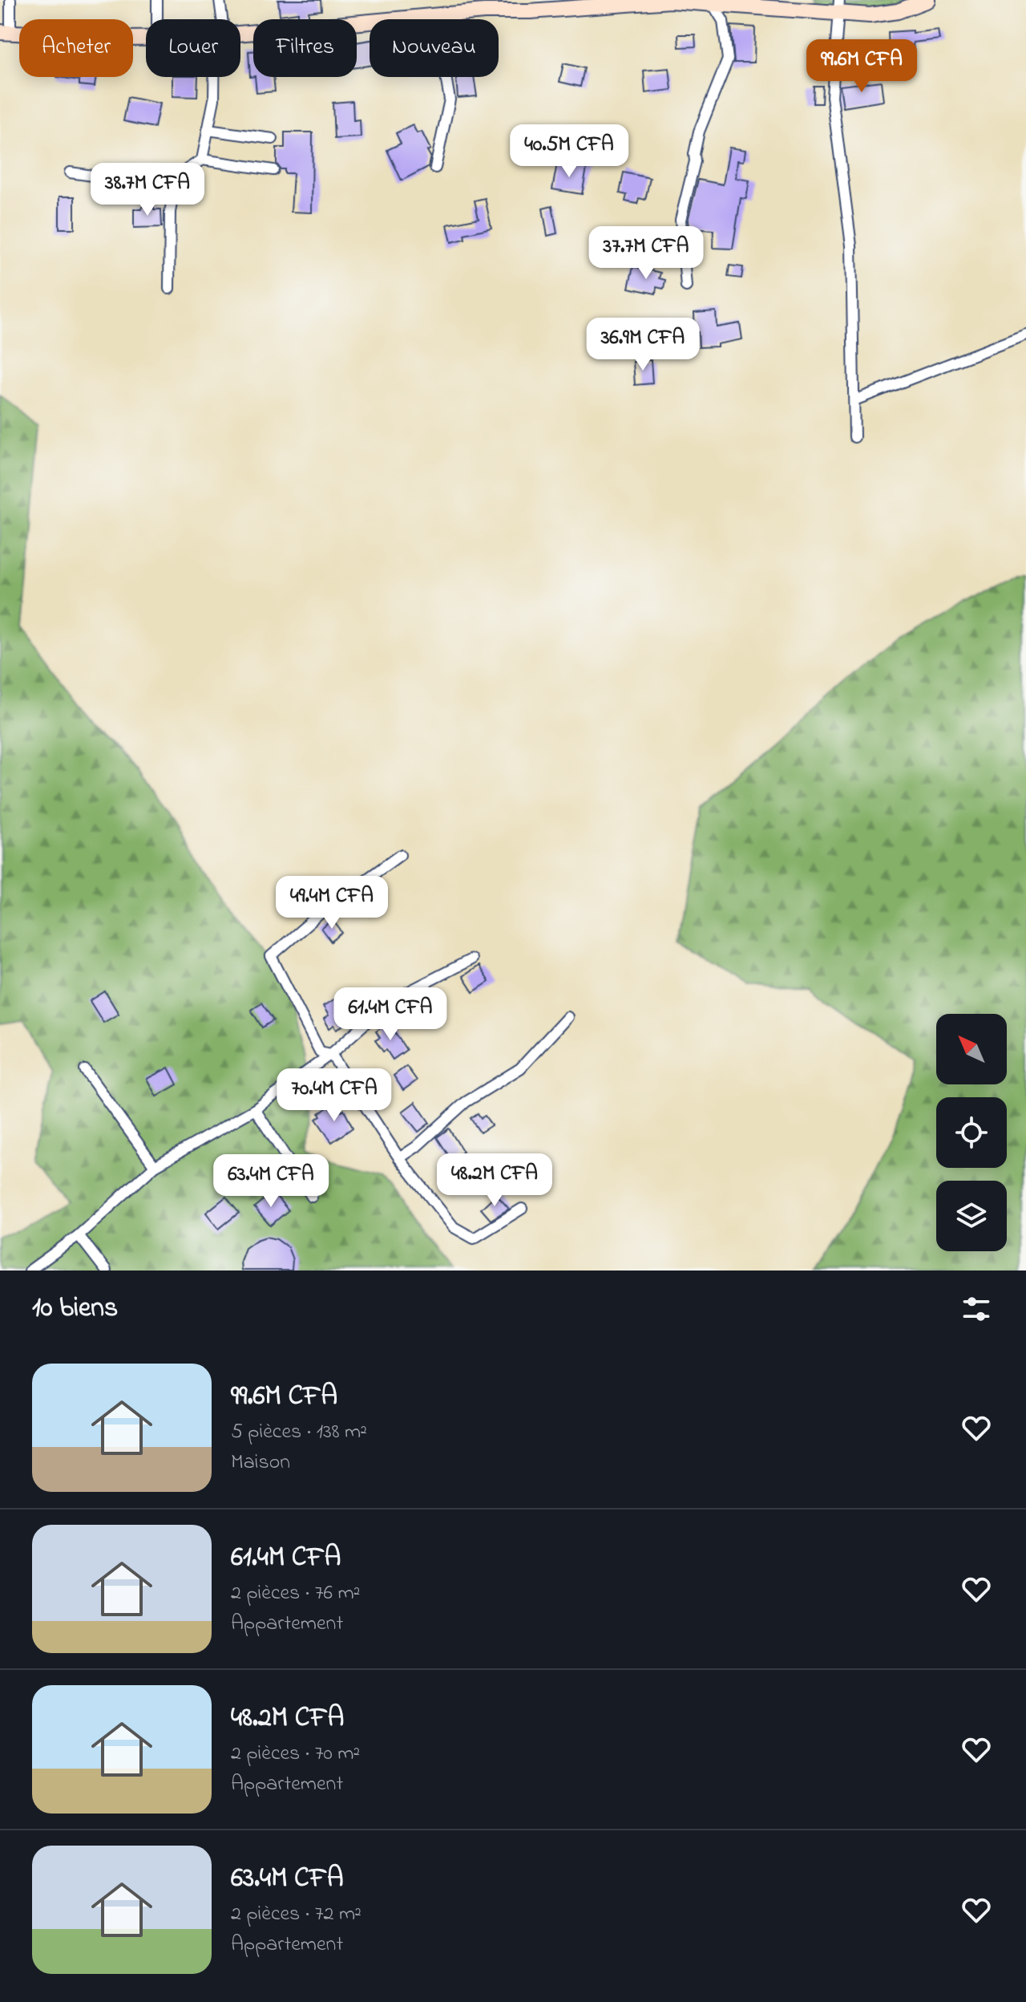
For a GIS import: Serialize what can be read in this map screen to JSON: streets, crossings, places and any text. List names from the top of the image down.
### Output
{
  "north": "top left",
  "page": {
    "chip": [
      "Acheter",
      "Louer",
      "Filtres",
      "Nouveau"
    ],
    "price": [
      "99.6M CFA",
      "40.5M CFA",
      "38.7M CFA",
      "37.7M CFA",
      "36.9M CFA",
      "49.4M CFA",
      "61.4M CFA",
      "70.4M CFA",
      "48.2M CFA",
      "63.4M CFA"
    ],
    "heading": "10 biens",
    "list": [
      {
        "name": "99.6M CFA",
        "note": "5 pièces · 138 m² · Maison"
      },
      {
        "name": "61.4M CFA",
        "note": "2 pièces · 76 m² · Appartement"
      },
      {
        "name": "48.2M CFA",
        "note": "2 pièces · 70 m² · Appartement"
      },
      {
        "name": "63.4M CFA",
        "note": "2 pièces · 72 m² · Appartement"
      }
    ]
  }
}
